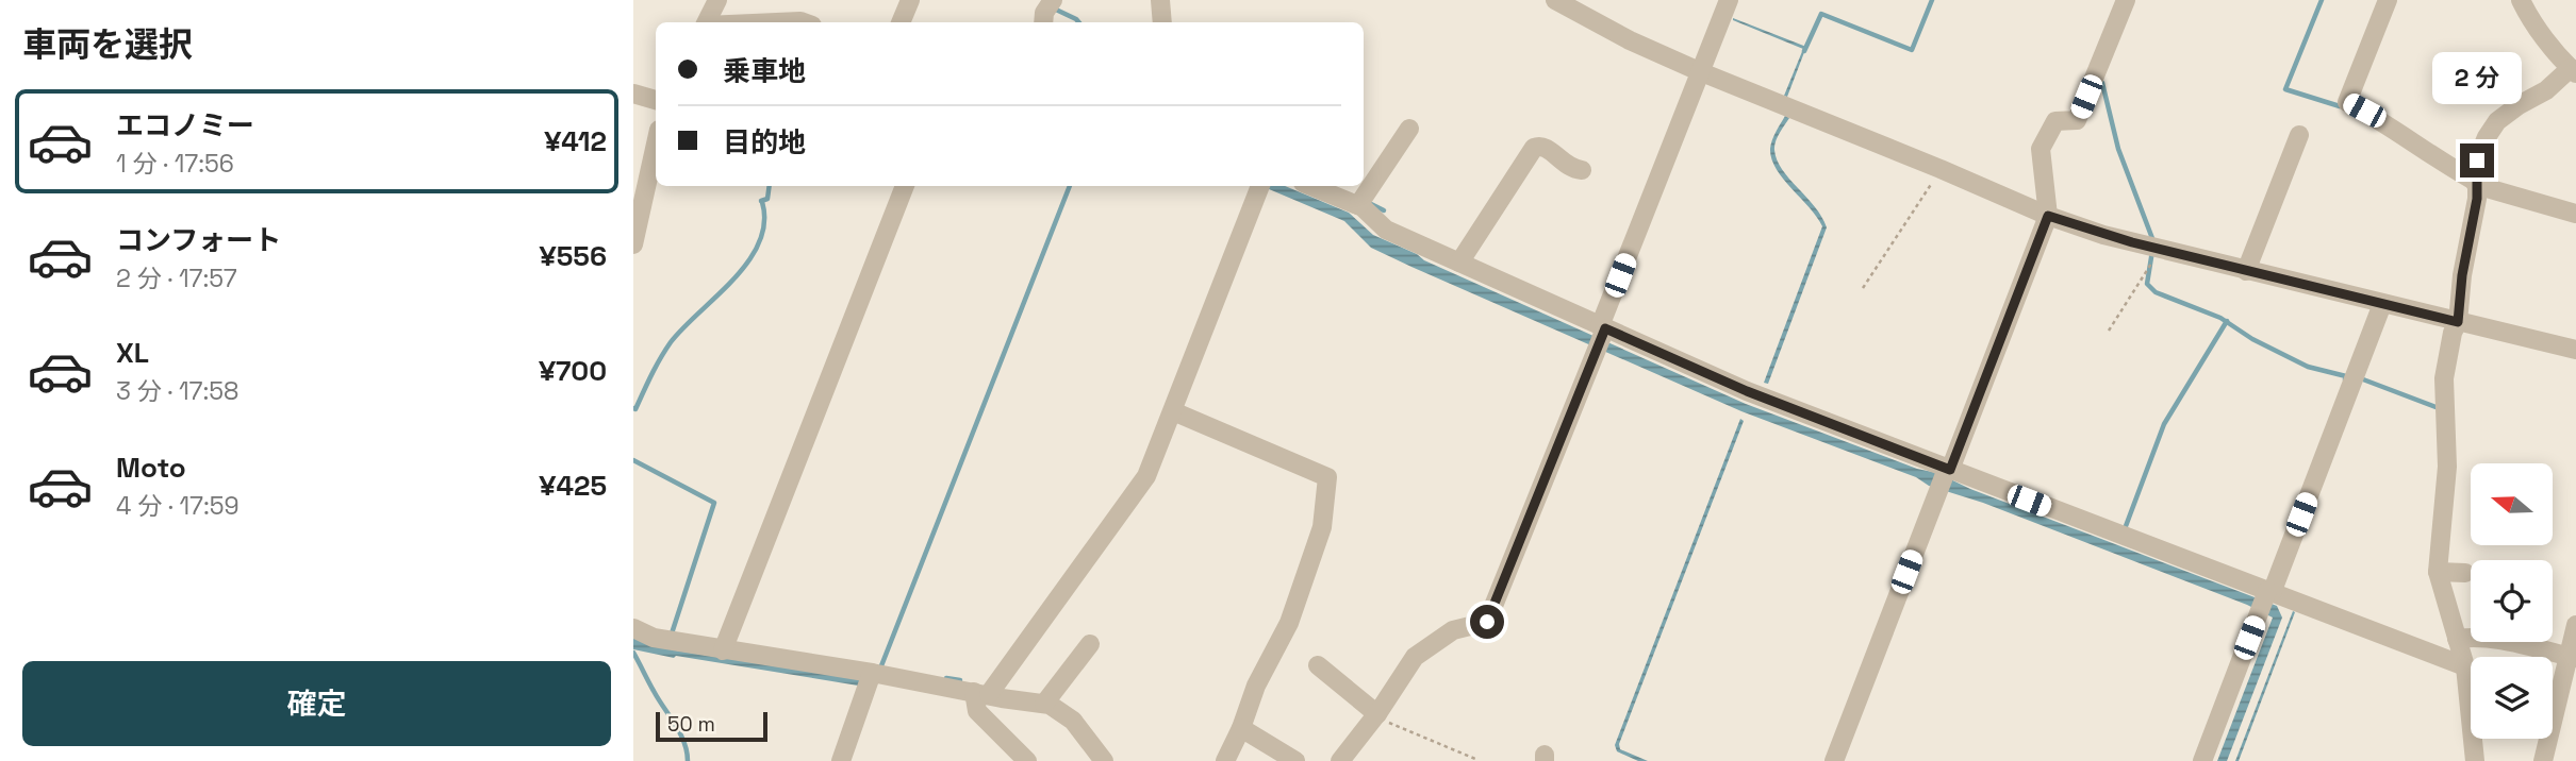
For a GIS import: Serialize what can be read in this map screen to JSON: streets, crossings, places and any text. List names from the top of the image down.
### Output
{
  "scale_bar": "50 m",
  "north": "left",
  "page": {
    "heading": "車両を選択",
    "banner": ["乗車地", "目的地"],
    "bubble": "2 分",
    "list": [
      {
        "name": "エコノミー",
        "note": "1 分 · 17:56",
        "value": "¥412"
      },
      {
        "name": "コンフォート",
        "note": "2 分 · 17:57",
        "value": "¥556"
      },
      {
        "name": "XL",
        "note": "3 分 · 17:58",
        "value": "¥700"
      },
      {
        "name": "Moto",
        "note": "4 分 · 17:59",
        "value": "¥425"
      }
    ],
    "buttons": "確定",
    "scale": "50 m"
  }
}
